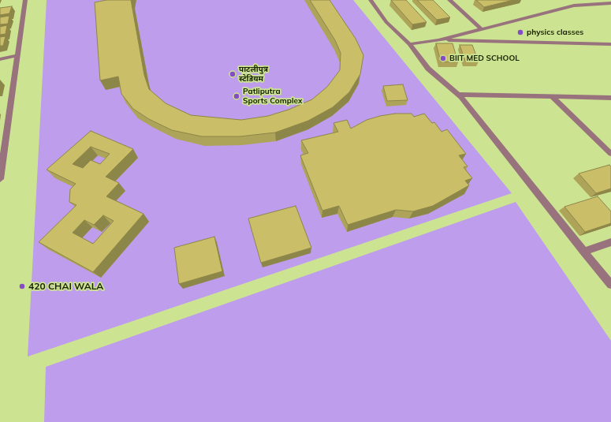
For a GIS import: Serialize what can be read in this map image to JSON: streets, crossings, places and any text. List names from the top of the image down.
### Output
{
  "places": [
    "physics classes",
    "BIIT MED SCHOOL",
    "पाटलीपुत्र स्टेडियम",
    "Patliputra Sports Complex",
    "420 CHAI WALA"
  ]
}
